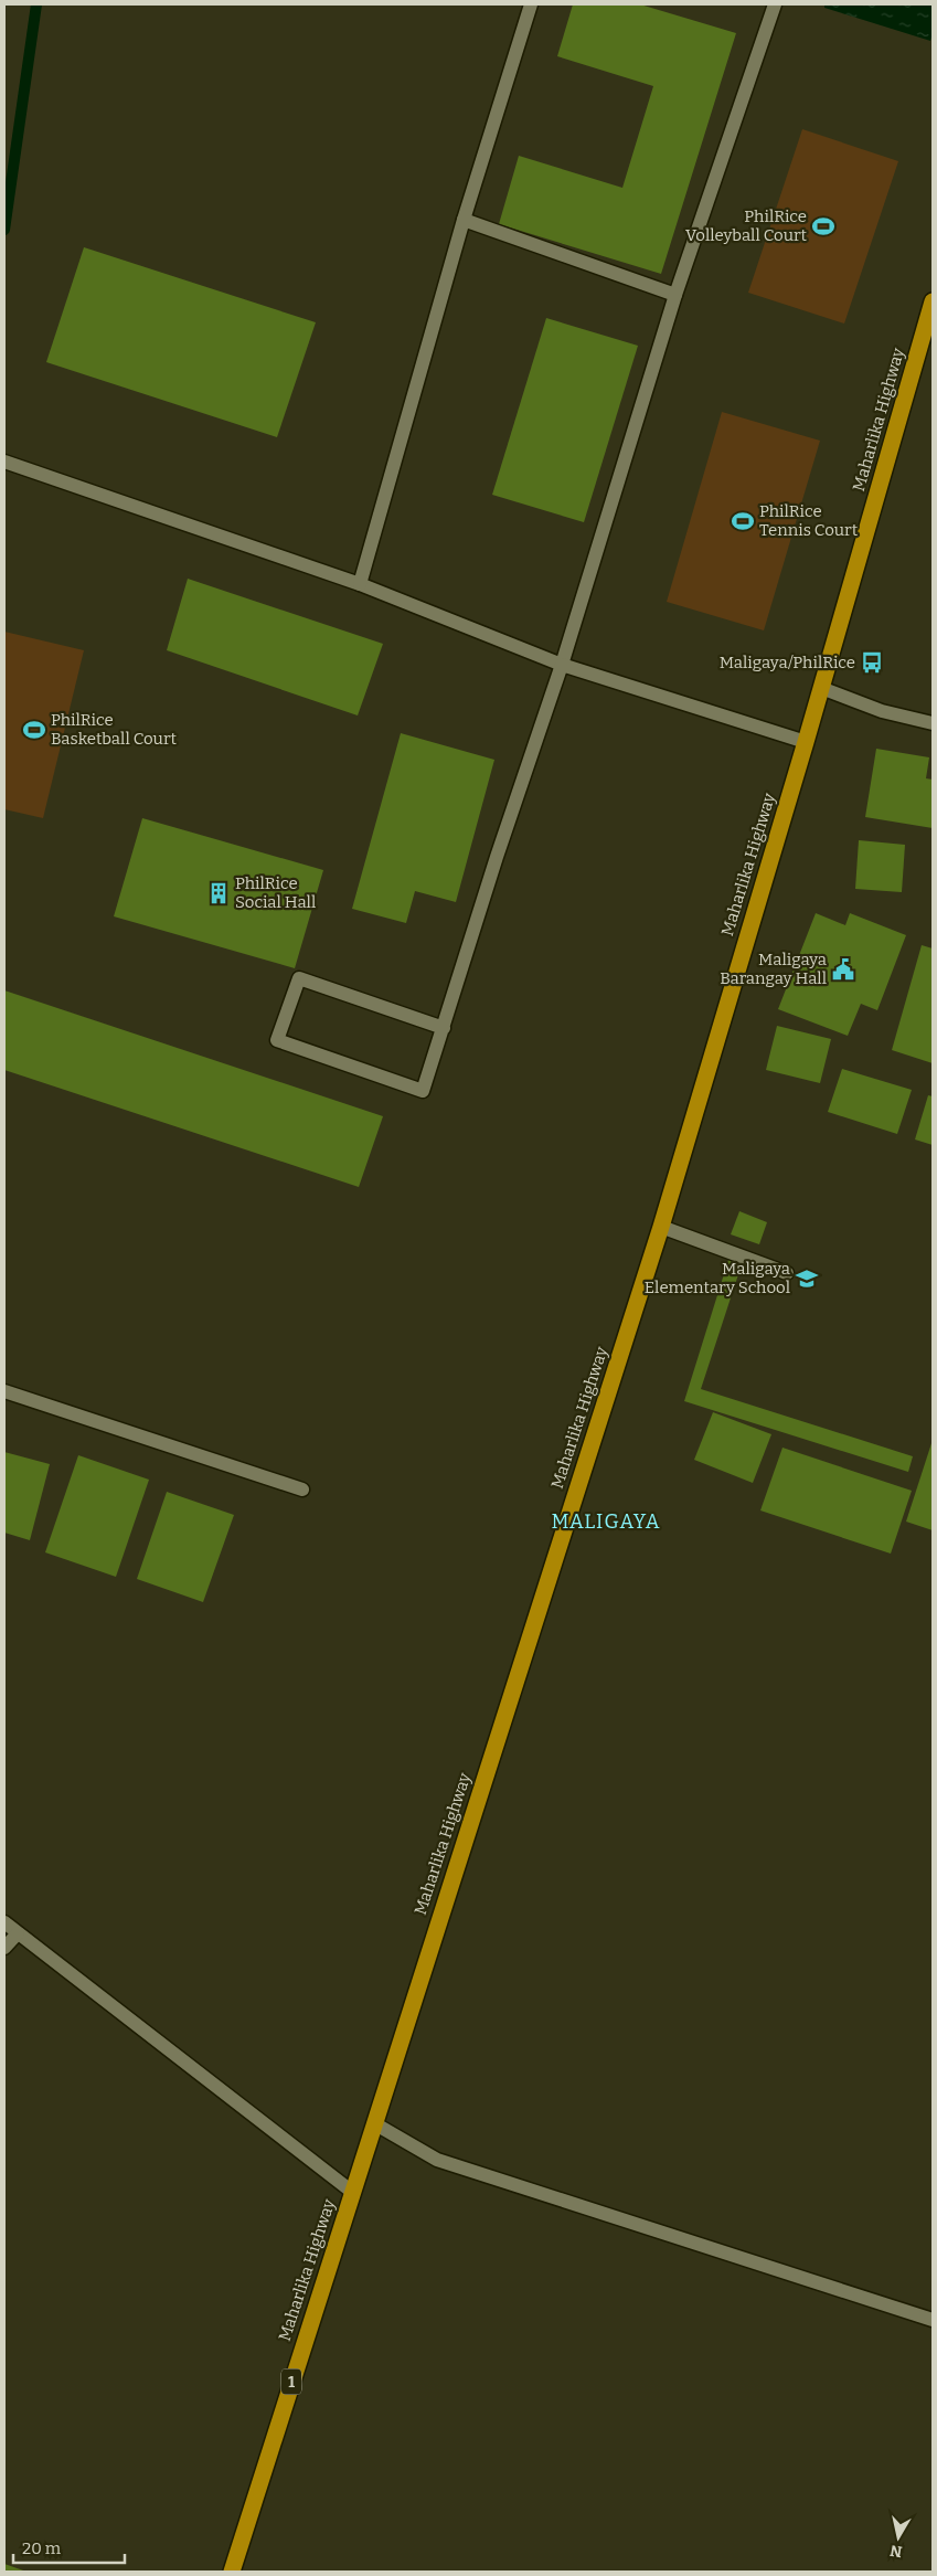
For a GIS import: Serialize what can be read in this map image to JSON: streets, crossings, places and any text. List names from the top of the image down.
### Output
{
  "streets": {
    "highway": ["Maharlika Highway", "1"]
  },
  "districts": ["MALIGAYA"],
  "places": {
    "sports": ["PhilRice Volleyball Court", "PhilRice Tennis Court", "PhilRice Basketball Court"],
    "bus stop": ["Maligaya/PhilRice"],
    "building": ["PhilRice Social Hall"],
    "public building": ["Maligaya Barangay Hall"],
    "school or university": ["Maligaya Elementary School"]
  },
  "scale_bar": "20 m",
  "north": "bottom"
}
